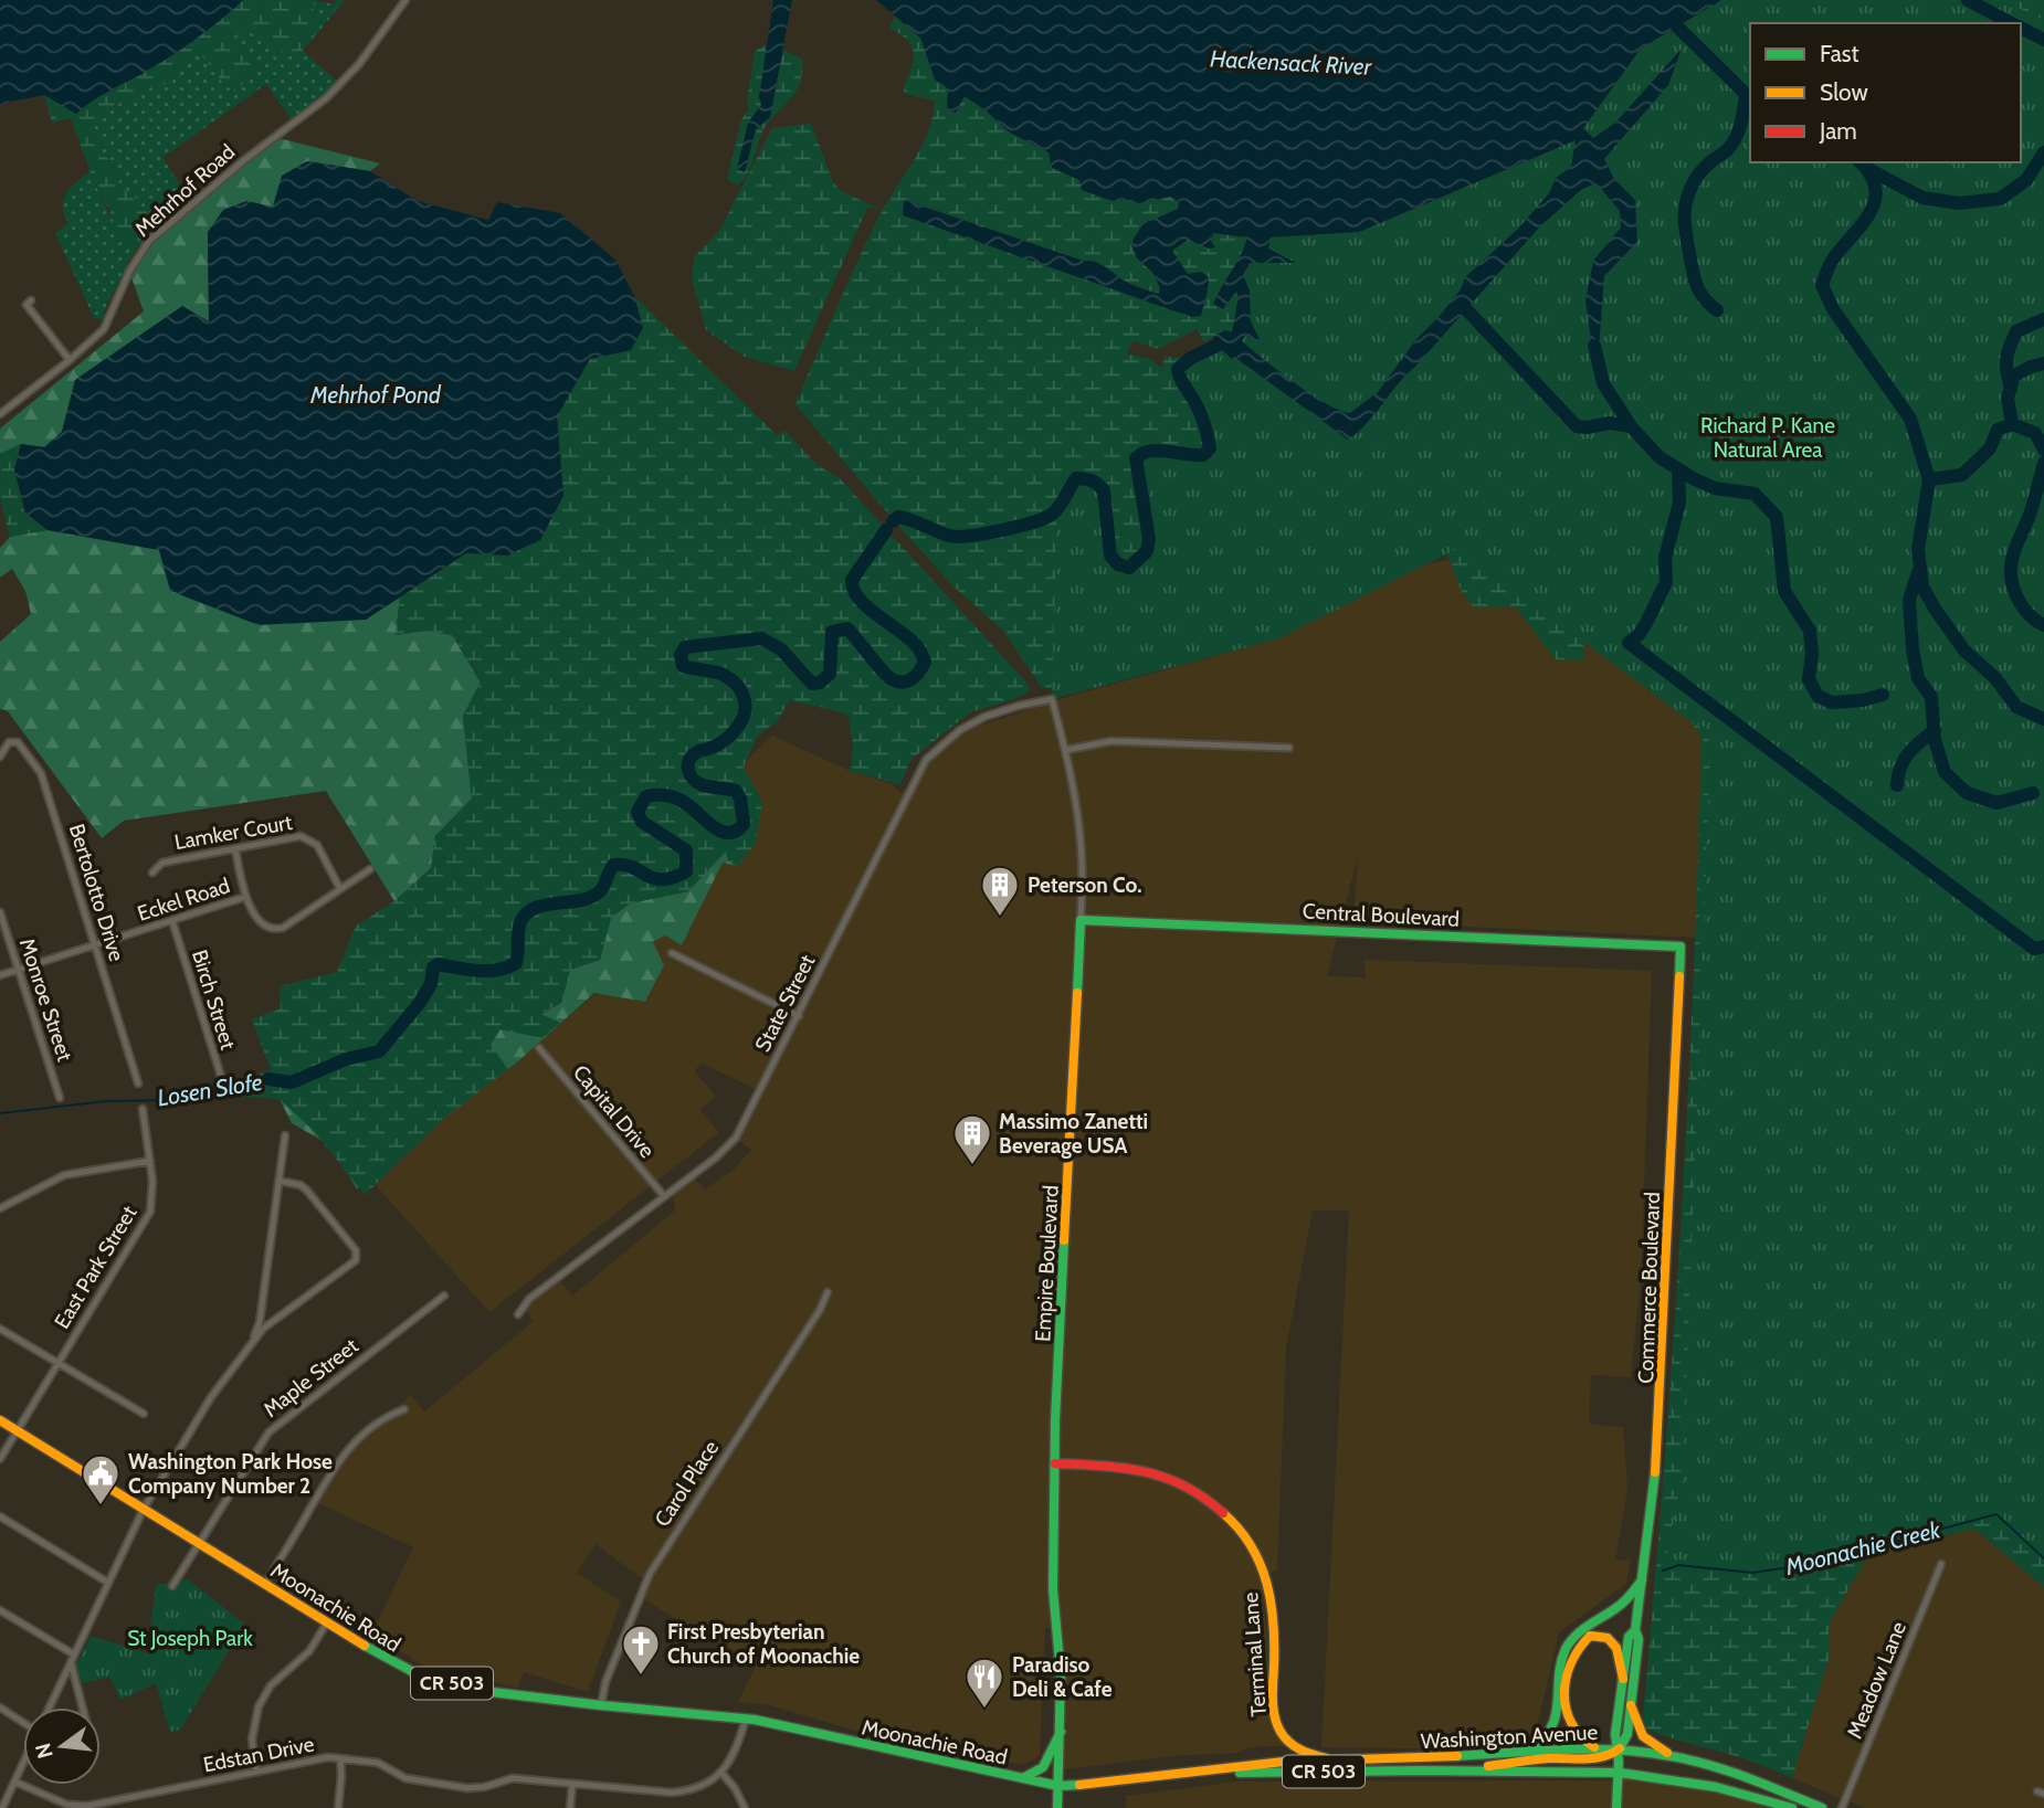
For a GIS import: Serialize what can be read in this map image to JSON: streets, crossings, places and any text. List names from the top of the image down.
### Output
{
  "streets": {
    "main road": [
      "Central Boulevard",
      "Empire Boulevard",
      "Commerce Boulevard",
      "Moonachie Road",
      "Terminal Lane",
      "CR 503",
      "Washington Avenue"
    ],
    "street": [
      "Mehrhof Road",
      "Lamker Court",
      "Bertolotto Drive",
      "Eckel Road",
      "Monroe Street",
      "Birch Street",
      "State Street",
      "Capital Drive",
      "East Park Street",
      "Maple Street",
      "Carol Place",
      "Meadow Lane",
      "Edstan Drive"
    ]
  },
  "crossings": [
    ["Bertolotto Drive", "Eckel Road"],
    ["Eckel Road", "Monroe Street"],
    ["Eckel Road", "Birch Street"],
    ["Central Boulevard", "Empire Boulevard"],
    ["Central Boulevard", "Commerce Boulevard"],
    ["State Street", "Capital Drive"],
    ["State Street", "Empire Boulevard"],
    ["Empire Boulevard", "Moonachie Road"],
    ["Empire Boulevard", "Terminal Lane"],
    ["Empire Boulevard", "Washington Avenue"],
    ["East Park Street", "Moonachie Road"],
    ["Commerce Boulevard", "Washington Avenue"],
    ["Maple Street", "Moonachie Road"],
    ["Carol Place", "Moonachie Road"],
    ["Moonachie Road", "Washington Avenue"],
    ["Terminal Lane", "Washington Avenue"]
  ],
  "water": [
    "Hackensack River",
    "Mehrhof Pond",
    "Losen Slofe",
    "Moonachie Creek"
  ],
  "parks": ["Richard P. Kane Natural Area", "St Joseph Park"],
  "places": {
    "building": ["Peterson Co.", "Massimo Zanetti Beverage USA"],
    "public building": ["Washington Park Hose Company Number 2"],
    "church": ["First Presbyterian Church of Moonachie"],
    "restaurant": ["Paradiso Deli & Cafe"]
  },
  "legend": ["Fast", "Slow", "Jam"],
  "north": "left"
}
